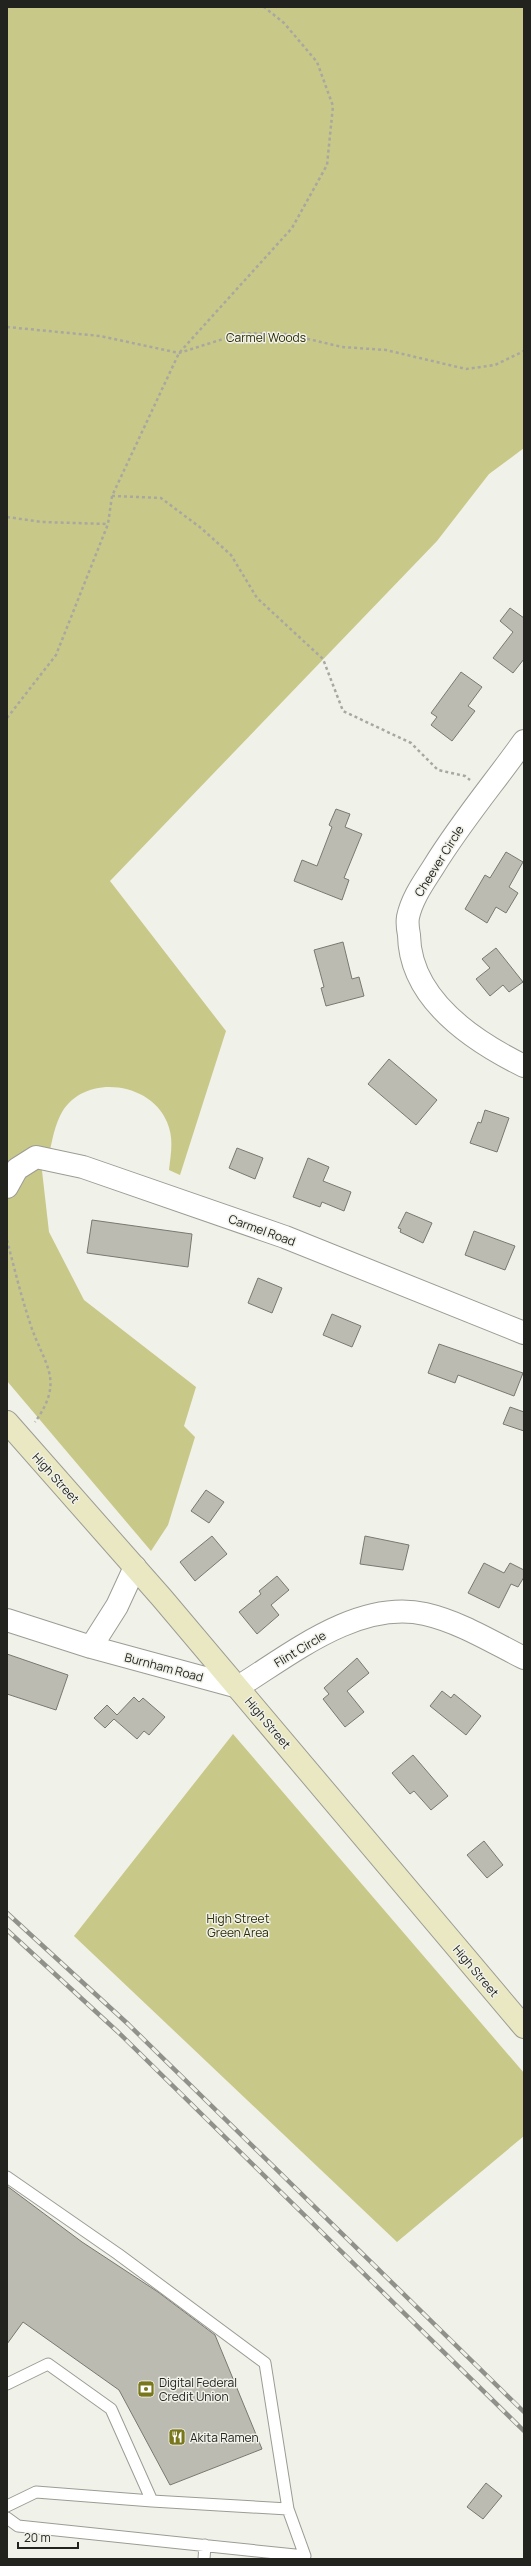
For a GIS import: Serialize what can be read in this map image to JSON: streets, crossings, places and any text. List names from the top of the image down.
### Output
{
  "streets": {
    "main road": ["High Street"],
    "street": [
      "Cheever Circle",
      "Carmel Road",
      "Flint Circle",
      "Burnham Road"
    ]
  },
  "crossings": [
    ["High Street", "Flint Circle"],
    ["High Street", "Burnham Road"],
    ["Flint Circle", "Burnham Road"]
  ],
  "parks": ["Carmel Woods", "High Street Green Area"],
  "places": {
    "bank": ["Digital Federal Credit Union"],
    "restaurant": ["Akita Ramen"]
  },
  "scale_bar": "20 m"
}
